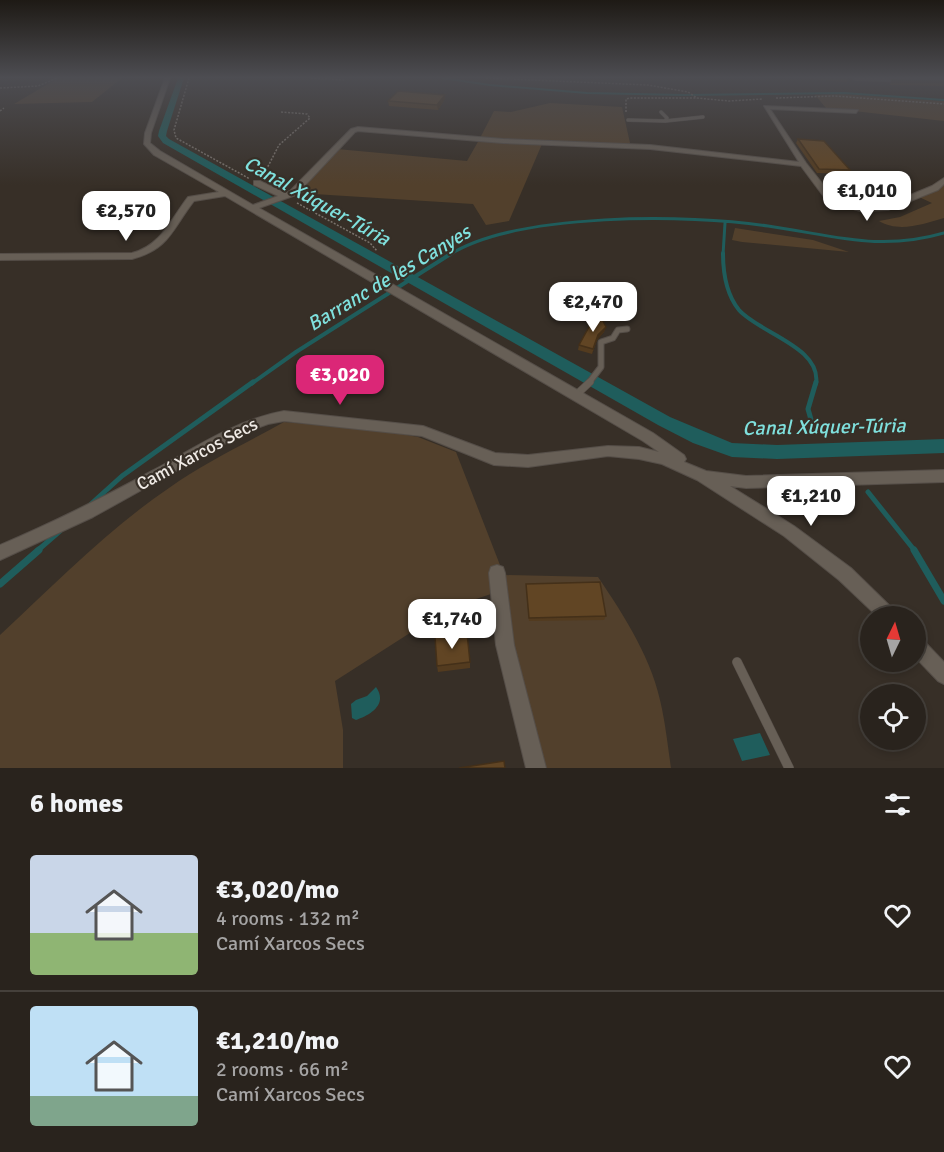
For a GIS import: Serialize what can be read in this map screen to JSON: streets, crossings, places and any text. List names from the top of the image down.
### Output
{
  "streets": {
    "street": ["Camí Xarcos Secs"]
  },
  "water": ["Canal Xúquer-Túria", "Barranc de les Canyes"],
  "north": "top",
  "page": {
    "price": [
      "€1,010",
      "€2,570",
      "€2,470",
      "€3,020",
      "€1,210",
      "€1,740"
    ],
    "heading": "6 homes",
    "list": [
      {
        "name": "€3,020/mo",
        "note": "4 rooms · 132 m² · Camí Xarcos Secs"
      },
      {
        "name": "€1,210/mo",
        "note": "2 rooms · 66 m² · Camí Xarcos Secs"
      }
    ]
  }
}
